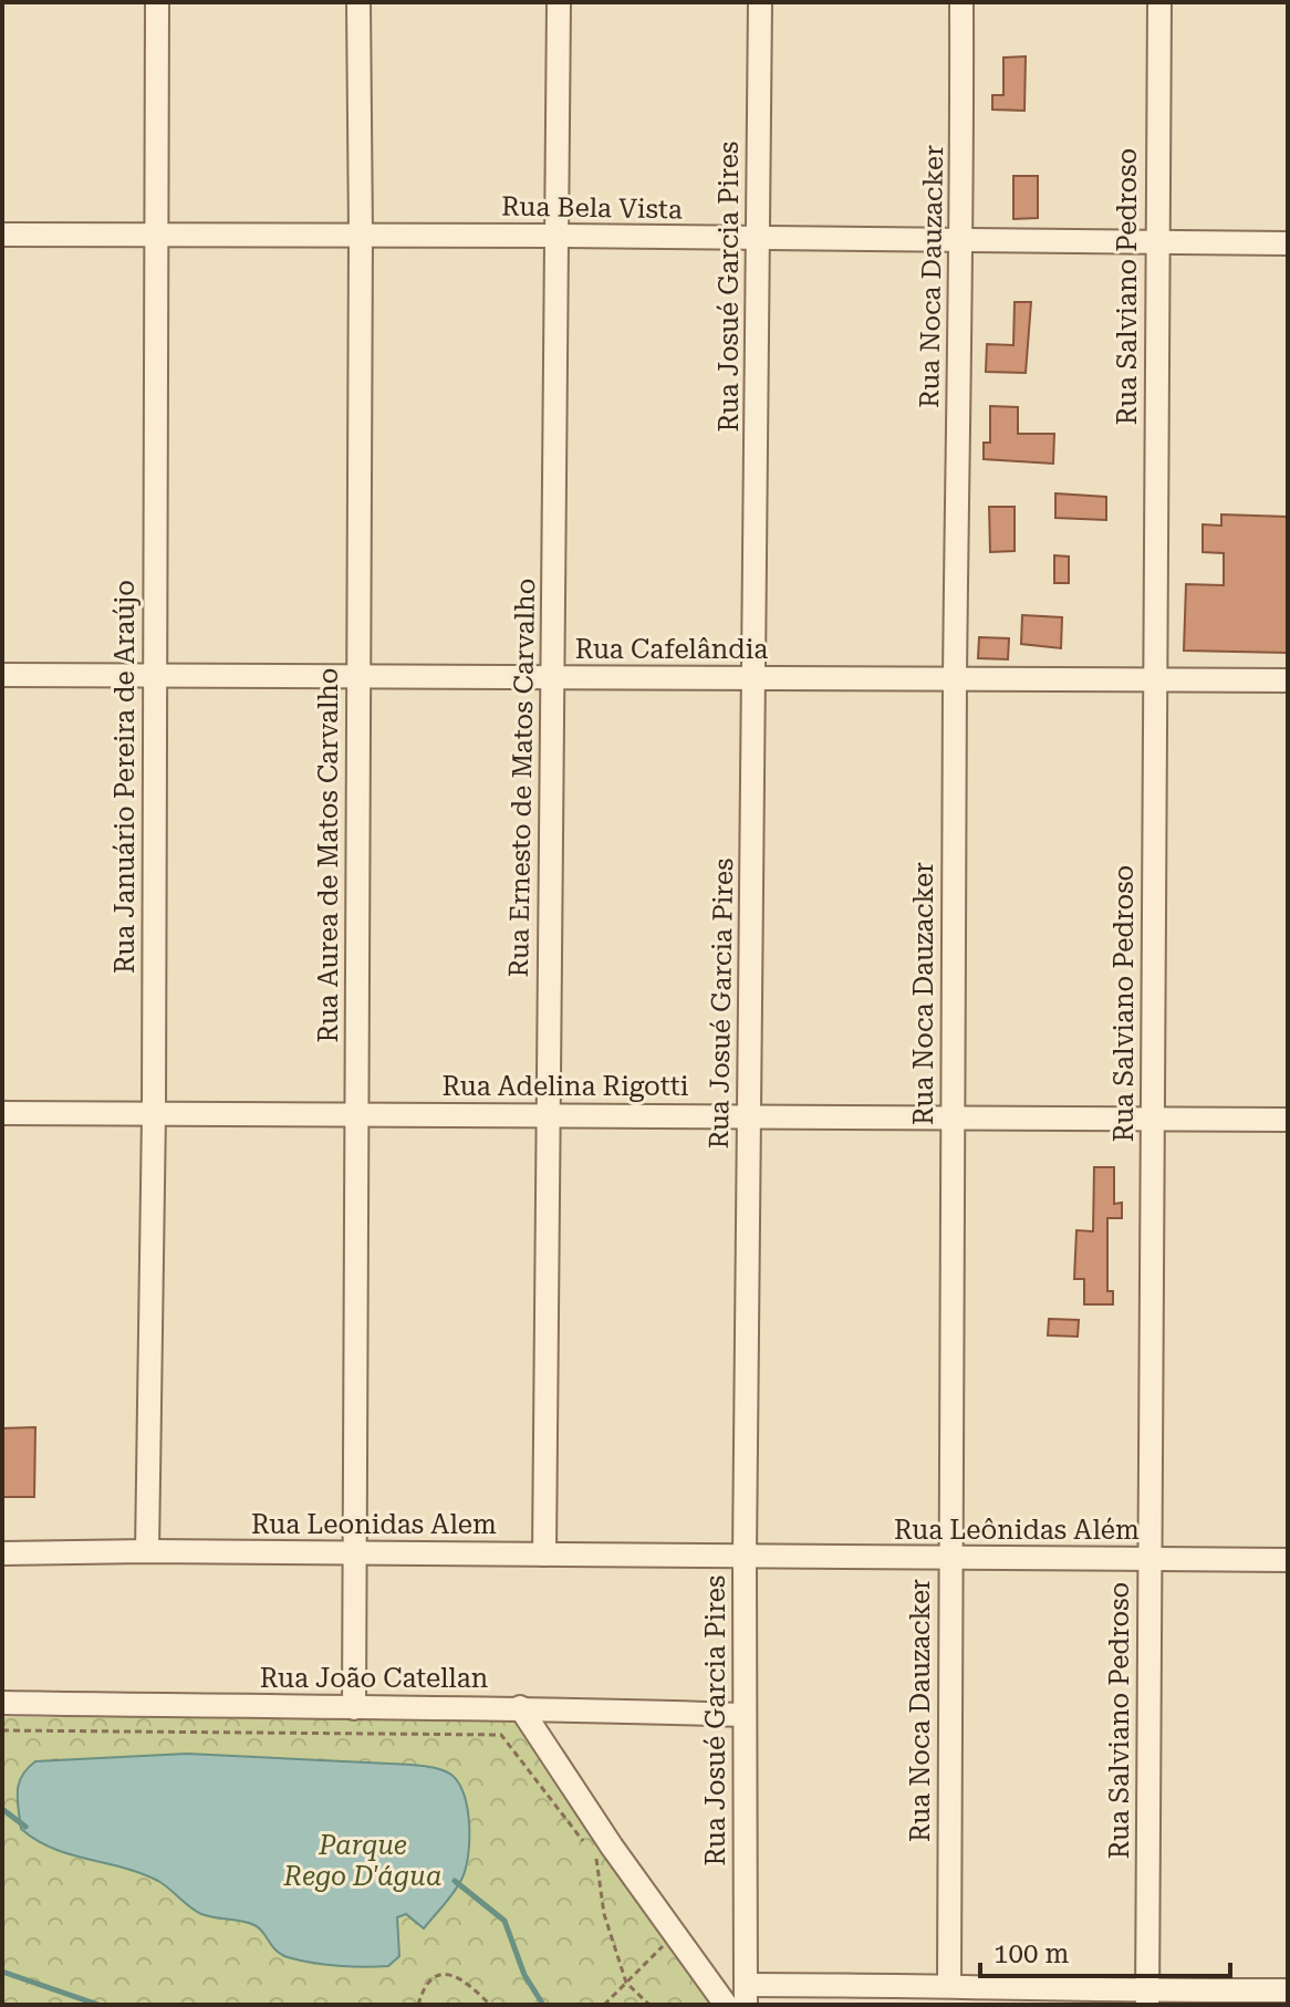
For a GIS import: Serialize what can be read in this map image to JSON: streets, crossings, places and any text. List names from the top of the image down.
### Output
{
  "streets": {
    "street": [
      "Rua Bela Vista",
      "Rua Noca Dauzacker",
      "Rua Josué Garcia Pires",
      "Rua Salviano Pedroso",
      "Rua Cafelândia",
      "Rua Januário Pereira de Araújo",
      "Rua Ernesto de Matos Carvalho",
      "Rua Aurea de Matos Carvalho",
      "Rua Adelina Rigotti",
      "Rua Leonidas Alem",
      "Rua Leônidas Além",
      "Rua João Catellan"
    ]
  },
  "crossings": [
    ["Rua Bela Vista", "Rua Noca Dauzacker"],
    ["Rua Bela Vista", "Rua Josué Garcia Pires"],
    ["Rua Bela Vista", "Rua Salviano Pedroso"],
    ["Rua Bela Vista", "Rua Januário Pereira de Araújo"],
    ["Rua Bela Vista", "Rua Ernesto de Matos Carvalho"],
    ["Rua Bela Vista", "Rua Aurea de Matos Carvalho"],
    ["Rua Noca Dauzacker", "Rua Cafelândia"],
    ["Rua Noca Dauzacker", "Rua Adelina Rigotti"],
    ["Rua Noca Dauzacker", "Rua Leônidas Além"],
    ["Rua Josué Garcia Pires", "Rua Cafelândia"],
    ["Rua Josué Garcia Pires", "Rua Adelina Rigotti"],
    ["Rua Josué Garcia Pires", "Rua Leonidas Alem"],
    ["Rua Josué Garcia Pires", "Rua Leônidas Além"],
    ["Rua Josué Garcia Pires", "Rua João Catellan"],
    ["Rua Salviano Pedroso", "Rua Cafelândia"],
    ["Rua Salviano Pedroso", "Rua Adelina Rigotti"],
    ["Rua Salviano Pedroso", "Rua Leônidas Além"],
    ["Rua Cafelândia", "Rua Januário Pereira de Araújo"],
    ["Rua Cafelândia", "Rua Ernesto de Matos Carvalho"],
    ["Rua Cafelândia", "Rua Aurea de Matos Carvalho"],
    ["Rua Januário Pereira de Araújo", "Rua Adelina Rigotti"],
    ["Rua Januário Pereira de Araújo", "Rua Leonidas Alem"],
    ["Rua Ernesto de Matos Carvalho", "Rua Adelina Rigotti"],
    ["Rua Ernesto de Matos Carvalho", "Rua Leonidas Alem"],
    ["Rua Aurea de Matos Carvalho", "Rua Adelina Rigotti"],
    ["Rua Aurea de Matos Carvalho", "Rua Leonidas Alem"],
    ["Rua Aurea de Matos Carvalho", "Rua João Catellan"],
    ["Rua Leonidas Alem", "Rua Leônidas Além"]
  ],
  "parks": ["Parque Rego D'água"],
  "scale_bar": "100 m"
}
